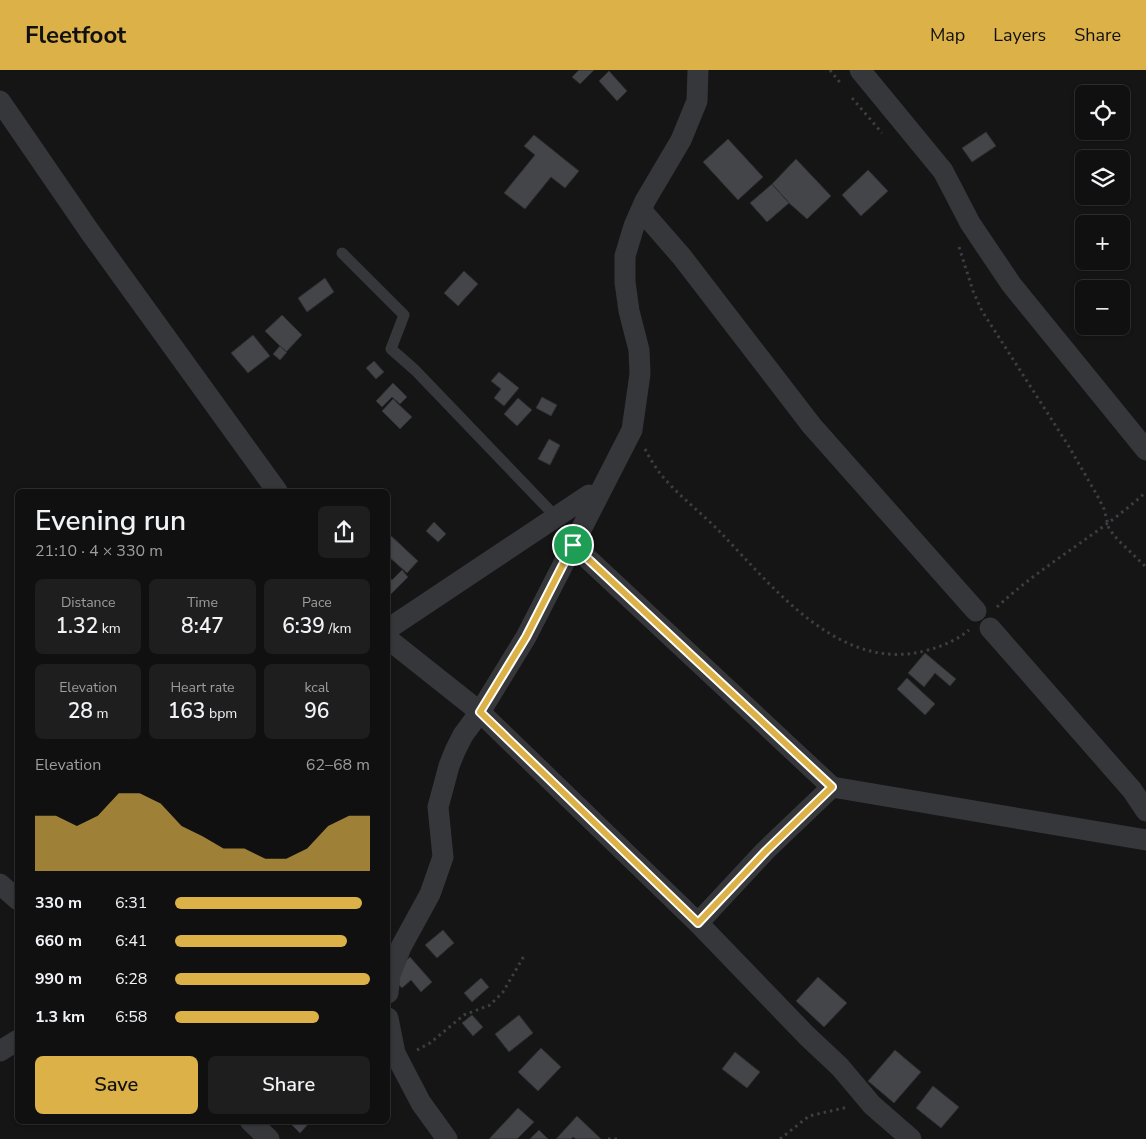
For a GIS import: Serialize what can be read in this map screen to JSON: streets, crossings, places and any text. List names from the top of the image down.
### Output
{
  "page": {
    "header": "Fleetfoot",
    "nav": ["Map", "Layers", "Share"],
    "map_buttons": ["+", "−"],
    "heading": ["Evening run", "21:10 · 4 × 330 m"],
    "stats": [
      ["Distance", "1.32 km"],
      ["Time", "8:47"],
      ["Pace", "6:39 /km"],
      ["Elevation", "28 m"],
      ["Heart rate", "163 bpm"],
      ["kcal", "96"]
    ],
    "chart": ["Elevation", "62–68 m"],
    "list": [
      {
        "name": "330 m",
        "note": "6:31"
      },
      {
        "name": "660 m",
        "note": "6:41"
      },
      {
        "name": "990 m",
        "note": "6:28"
      },
      {
        "name": "1.3 km",
        "note": "6:58"
      }
    ],
    "buttons": ["Save", "Share"]
  }
}
